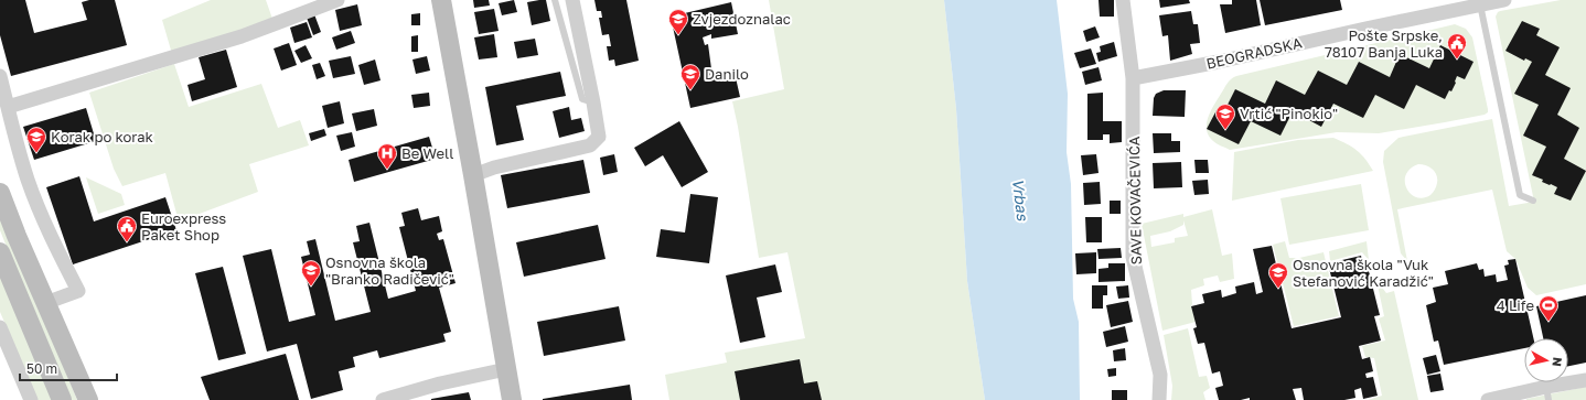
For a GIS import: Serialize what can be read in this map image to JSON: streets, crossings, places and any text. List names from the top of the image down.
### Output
{
  "streets": {
    "street": ["BEOGRADSKA", "SAVE KOVAČEVIĆA"]
  },
  "crossings": [
    ["BEOGRADSKA", "SAVE KOVAČEVIĆA"]
  ],
  "water": ["Vrbas"],
  "places": {
    "school or university": [
      "Zvjezdoznalac",
      "Danilo",
      "Vrtić \"Pinokio\"",
      "Korak po korak",
      "Osnovna škola \"Branko Radičević\"",
      "Osnovna škola \"Vuk Stefanović Karadžić\""
    ],
    "public building": ["Pošte Srpske, 78107 Banja Luka", "Euroexpress Paket Shop"],
    "hospital": ["Be Well"],
    "sports": ["4 Life"]
  },
  "scale_bar": "50 m",
  "north": "right"
}
